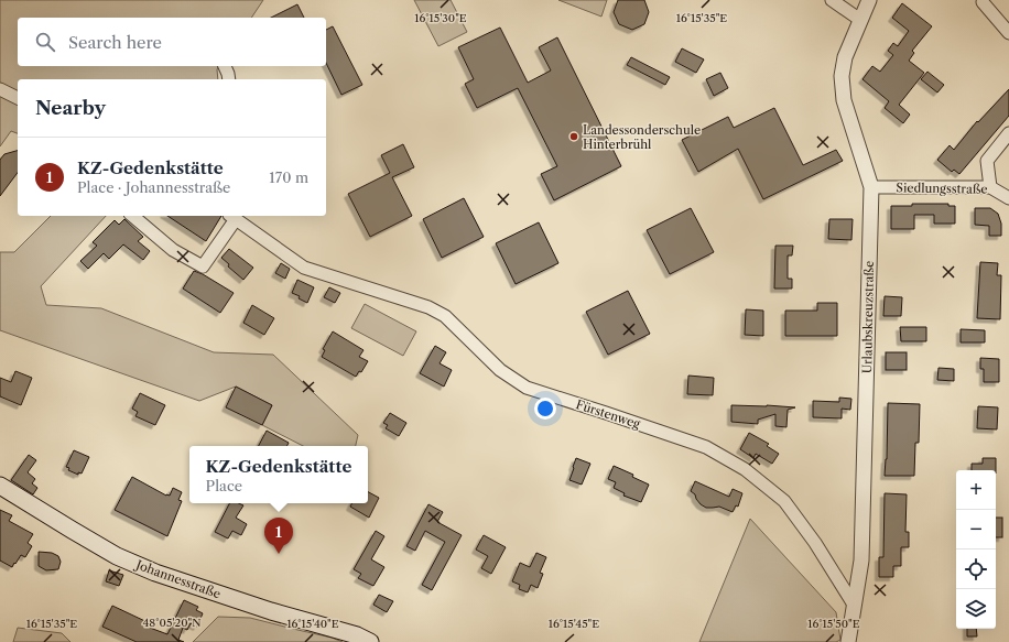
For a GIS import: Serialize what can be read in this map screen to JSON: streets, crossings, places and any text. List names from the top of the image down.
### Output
{
  "streets": {
    "main road": ["Johannesstraße"],
    "street": ["Siedlungsstraße", "Urlaubskreuzstraße", "Fürstenweg"]
  },
  "crossings": [
    ["Siedlungsstraße", "Urlaubskreuzstraße"],
    ["Urlaubskreuzstraße", "Fürstenweg"]
  ],
  "places": ["Landessonderschule Hinterbrühl"],
  "page": {
    "search": "Search here",
    "heading": "Nearby",
    "list": [
      {
        "mark": "1",
        "name": "KZ-Gedenkstätte",
        "note": "Place · Johannesstraße",
        "value": "170 m"
      }
    ],
    "popup": ["KZ-Gedenkstätte", "Place"],
    "map_buttons": ["+", "−"],
    "pins": "1"
  },
  "coordinates": [
    "16°15'30\"E",
    "16°15'35\"E",
    "48°05'20\"N",
    "16°15'40\"E",
    "16°15'45\"E",
    "16°15'50\"E"
  ]
}
